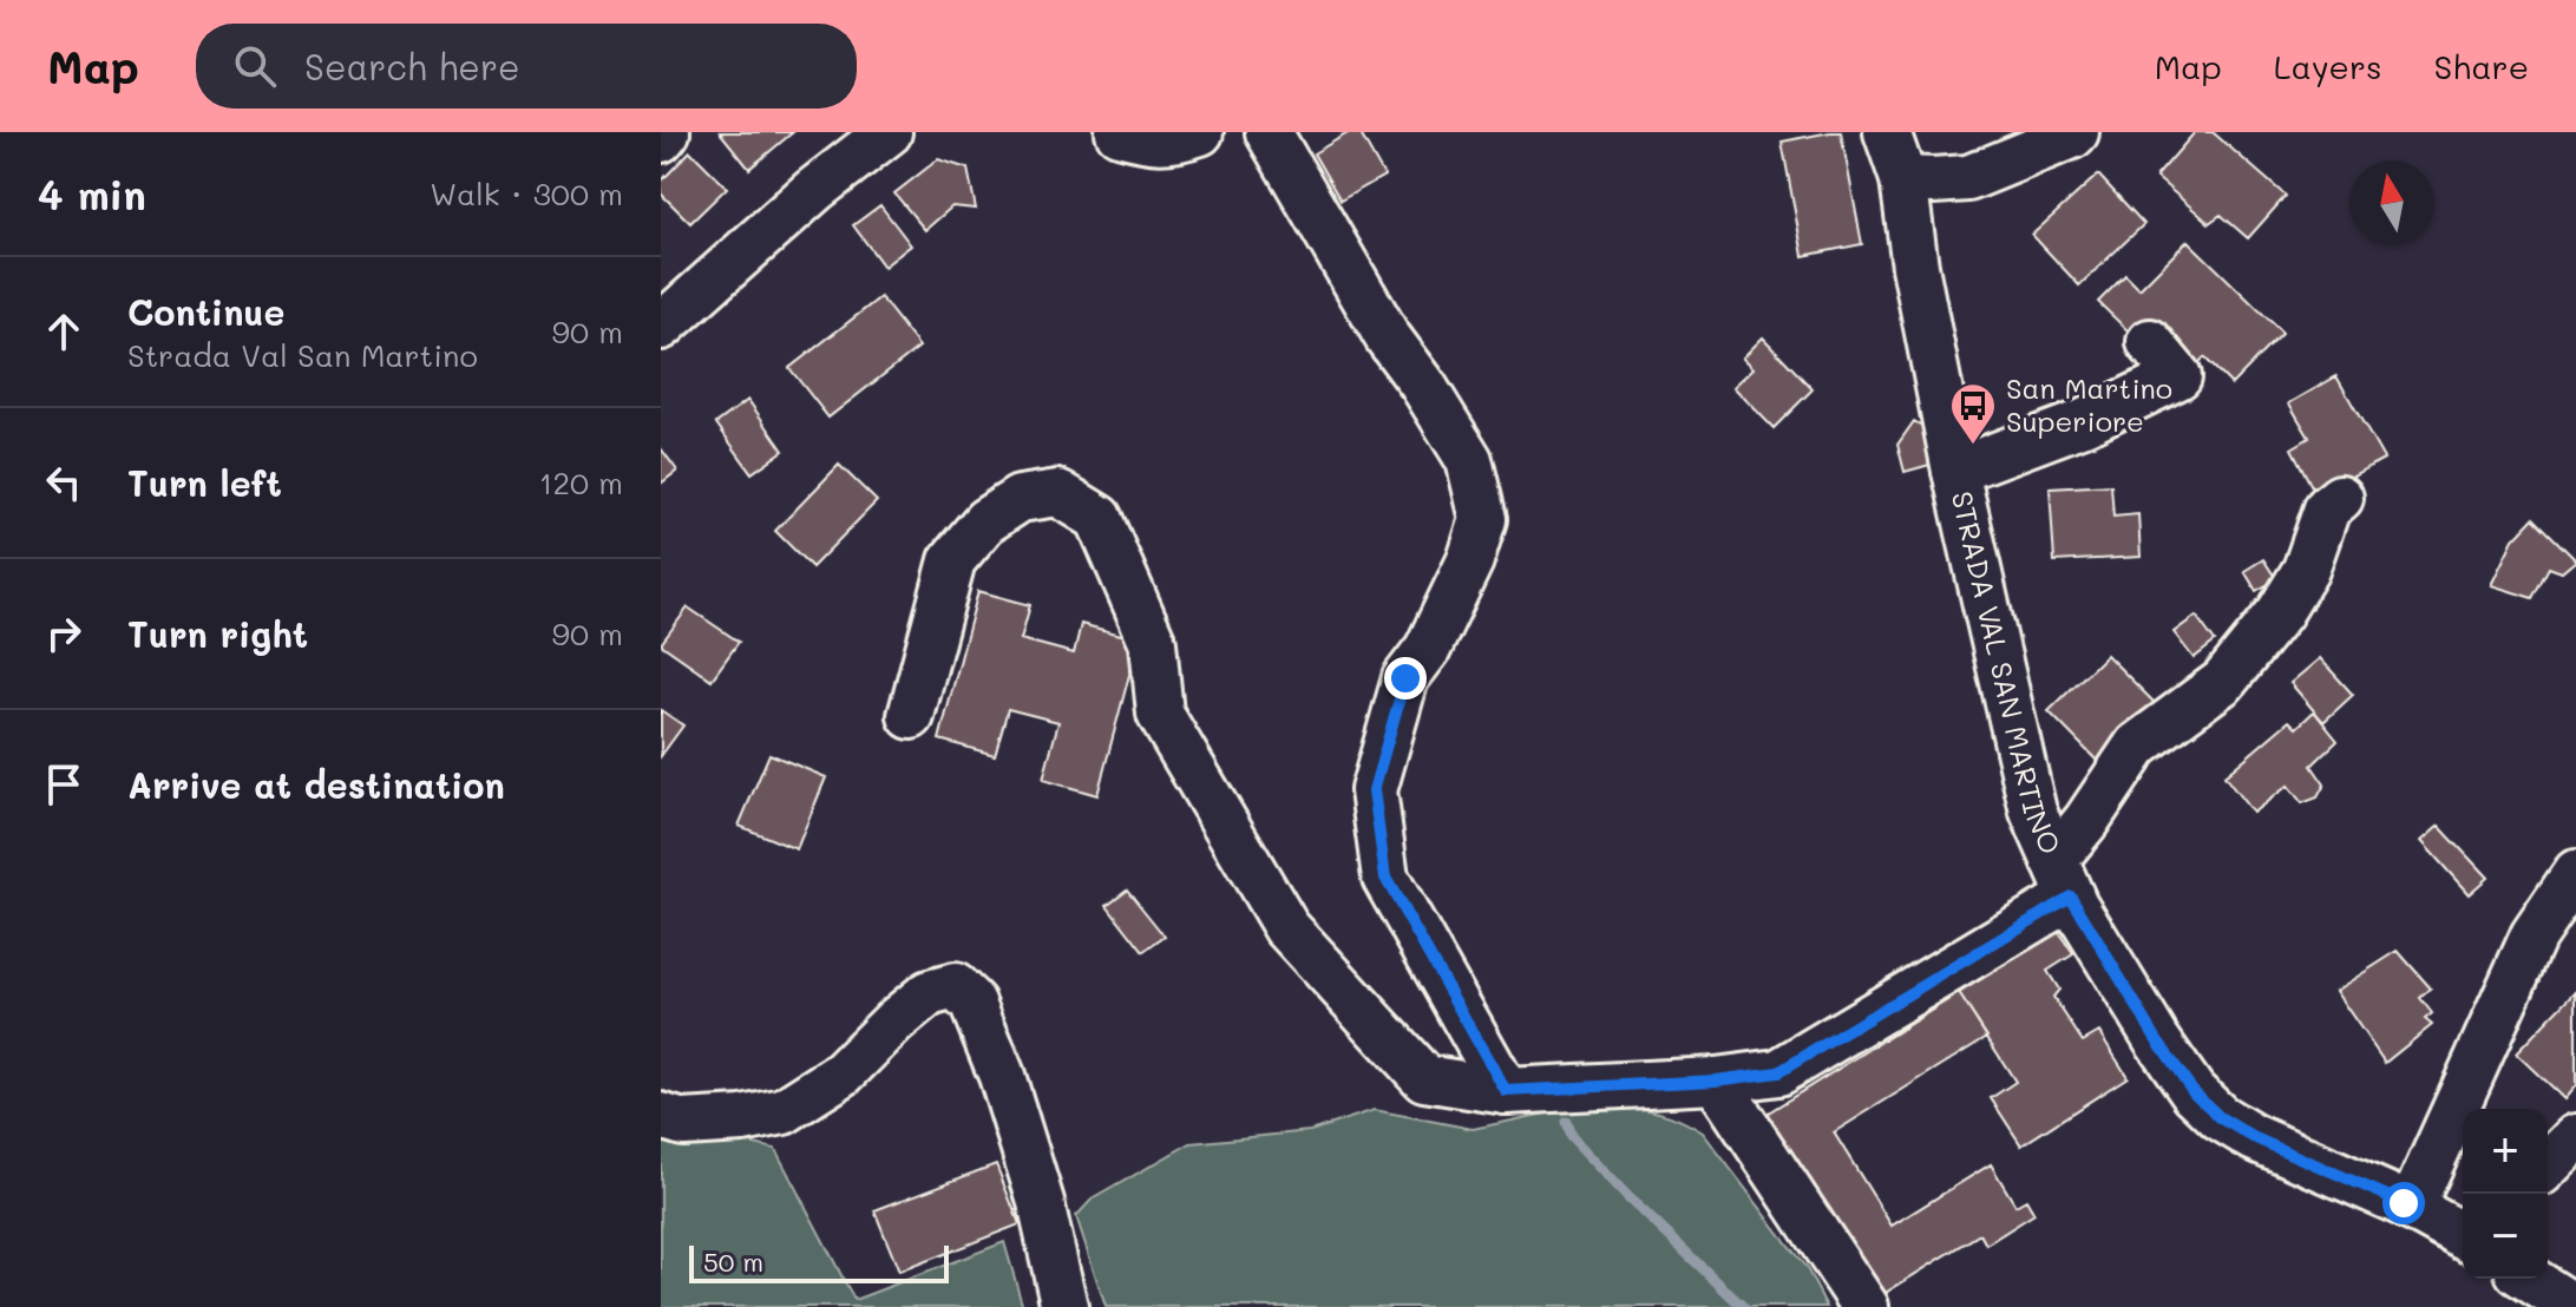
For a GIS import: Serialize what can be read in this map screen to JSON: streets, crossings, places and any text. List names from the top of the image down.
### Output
{
  "streets": {
    "street": ["STRADA VAL SAN MARTINO"]
  },
  "places": {
    "bus stop": ["San Martino Superiore"]
  },
  "scale_bar": "50 m",
  "north": "top",
  "page": {
    "header": "Map",
    "search": "Search here",
    "nav": ["Map", "Layers", "Share"],
    "heading": ["4 min", "Walk · 300 m"],
    "list": [
      ["Continue", "Strada Val San Martino", "90 m"],
      ["Turn left", "120 m"],
      ["Turn right", "90 m"],
      "Arrive at destination"
    ],
    "map_buttons": ["+", "−"],
    "scale": "50 m"
  }
}
